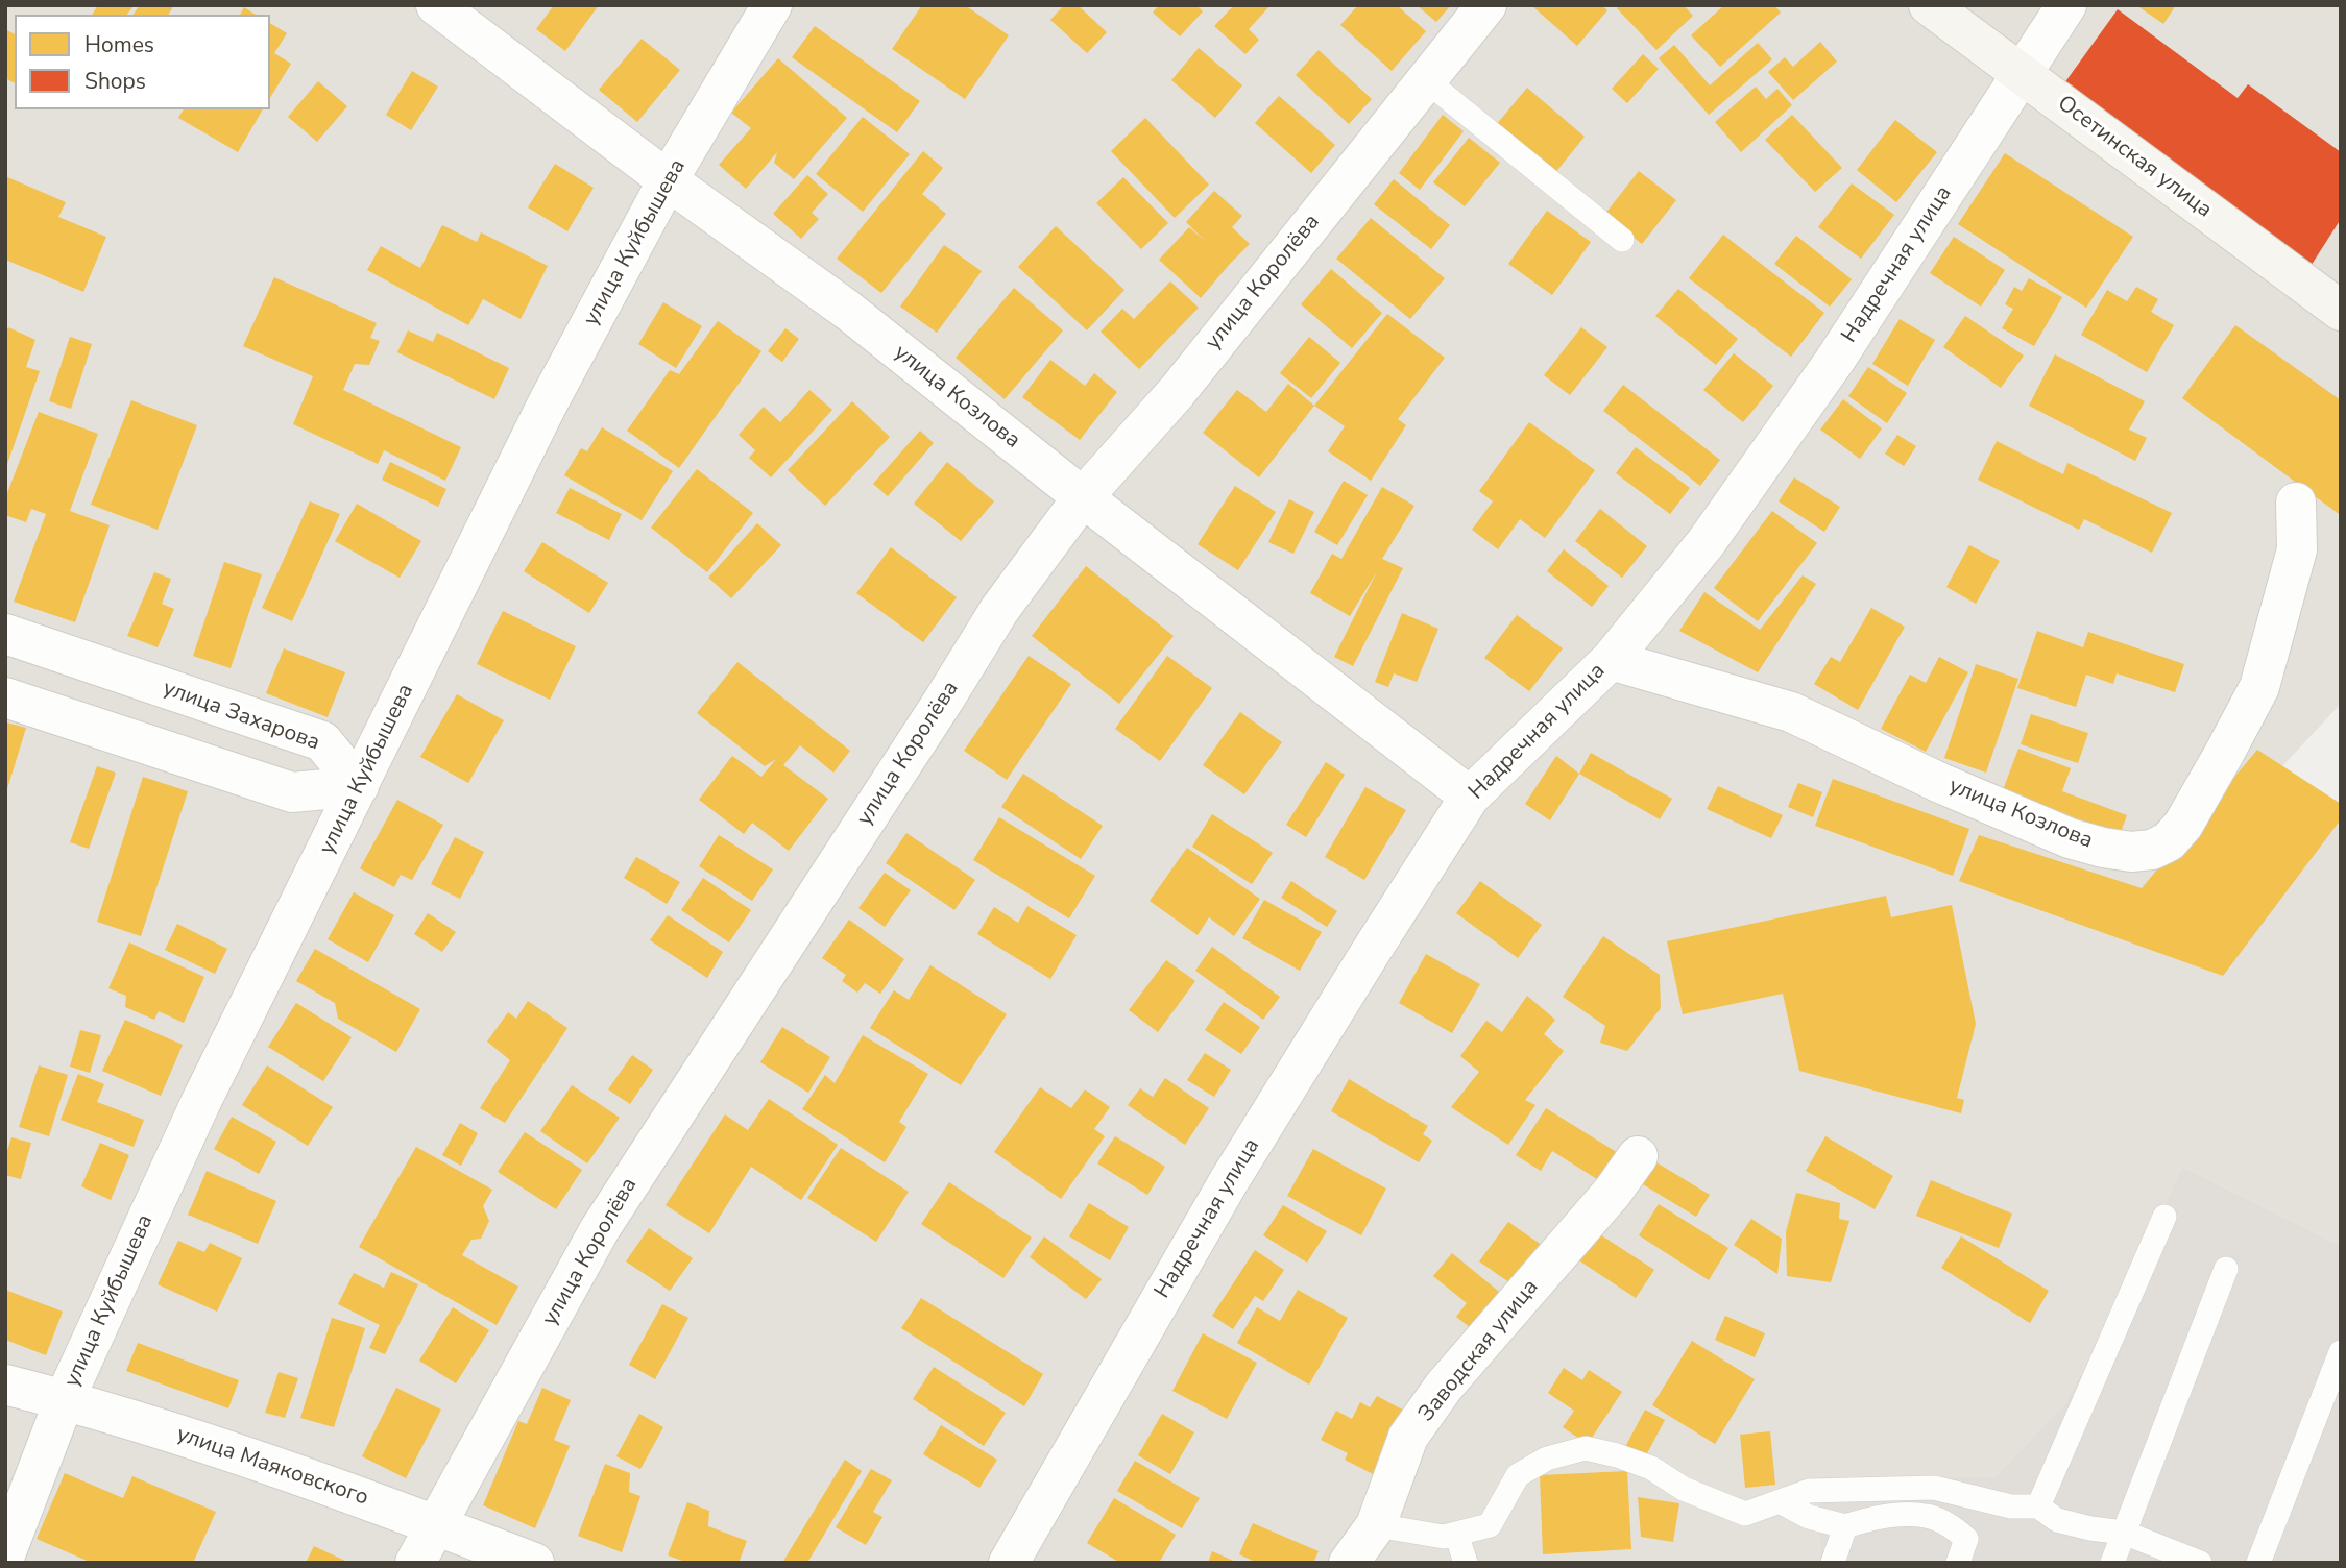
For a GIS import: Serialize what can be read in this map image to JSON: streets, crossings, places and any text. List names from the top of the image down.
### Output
{
  "streets": {
    "main road": ["Осетинская улица"],
    "street": [
      "улица Куйбышева",
      "Надречная улица",
      "улица Королёва",
      "улица Козлова",
      "улица Захарова",
      "Заводская улица",
      "улица Маяковского"
    ]
  },
  "crossings": [
    ["Осетинская улица", "Надречная улица"],
    ["улица Куйбышева", "улица Козлова"],
    ["улица Куйбышева", "улица Захарова"],
    ["улица Куйбышева", "улица Маяковского"],
    ["Надречная улица", "улица Козлова"],
    ["улица Королёва", "улица Козлова"],
    ["улица Королёва", "улица Маяковского"]
  ],
  "legend": ["Homes", "Shops"]
}
